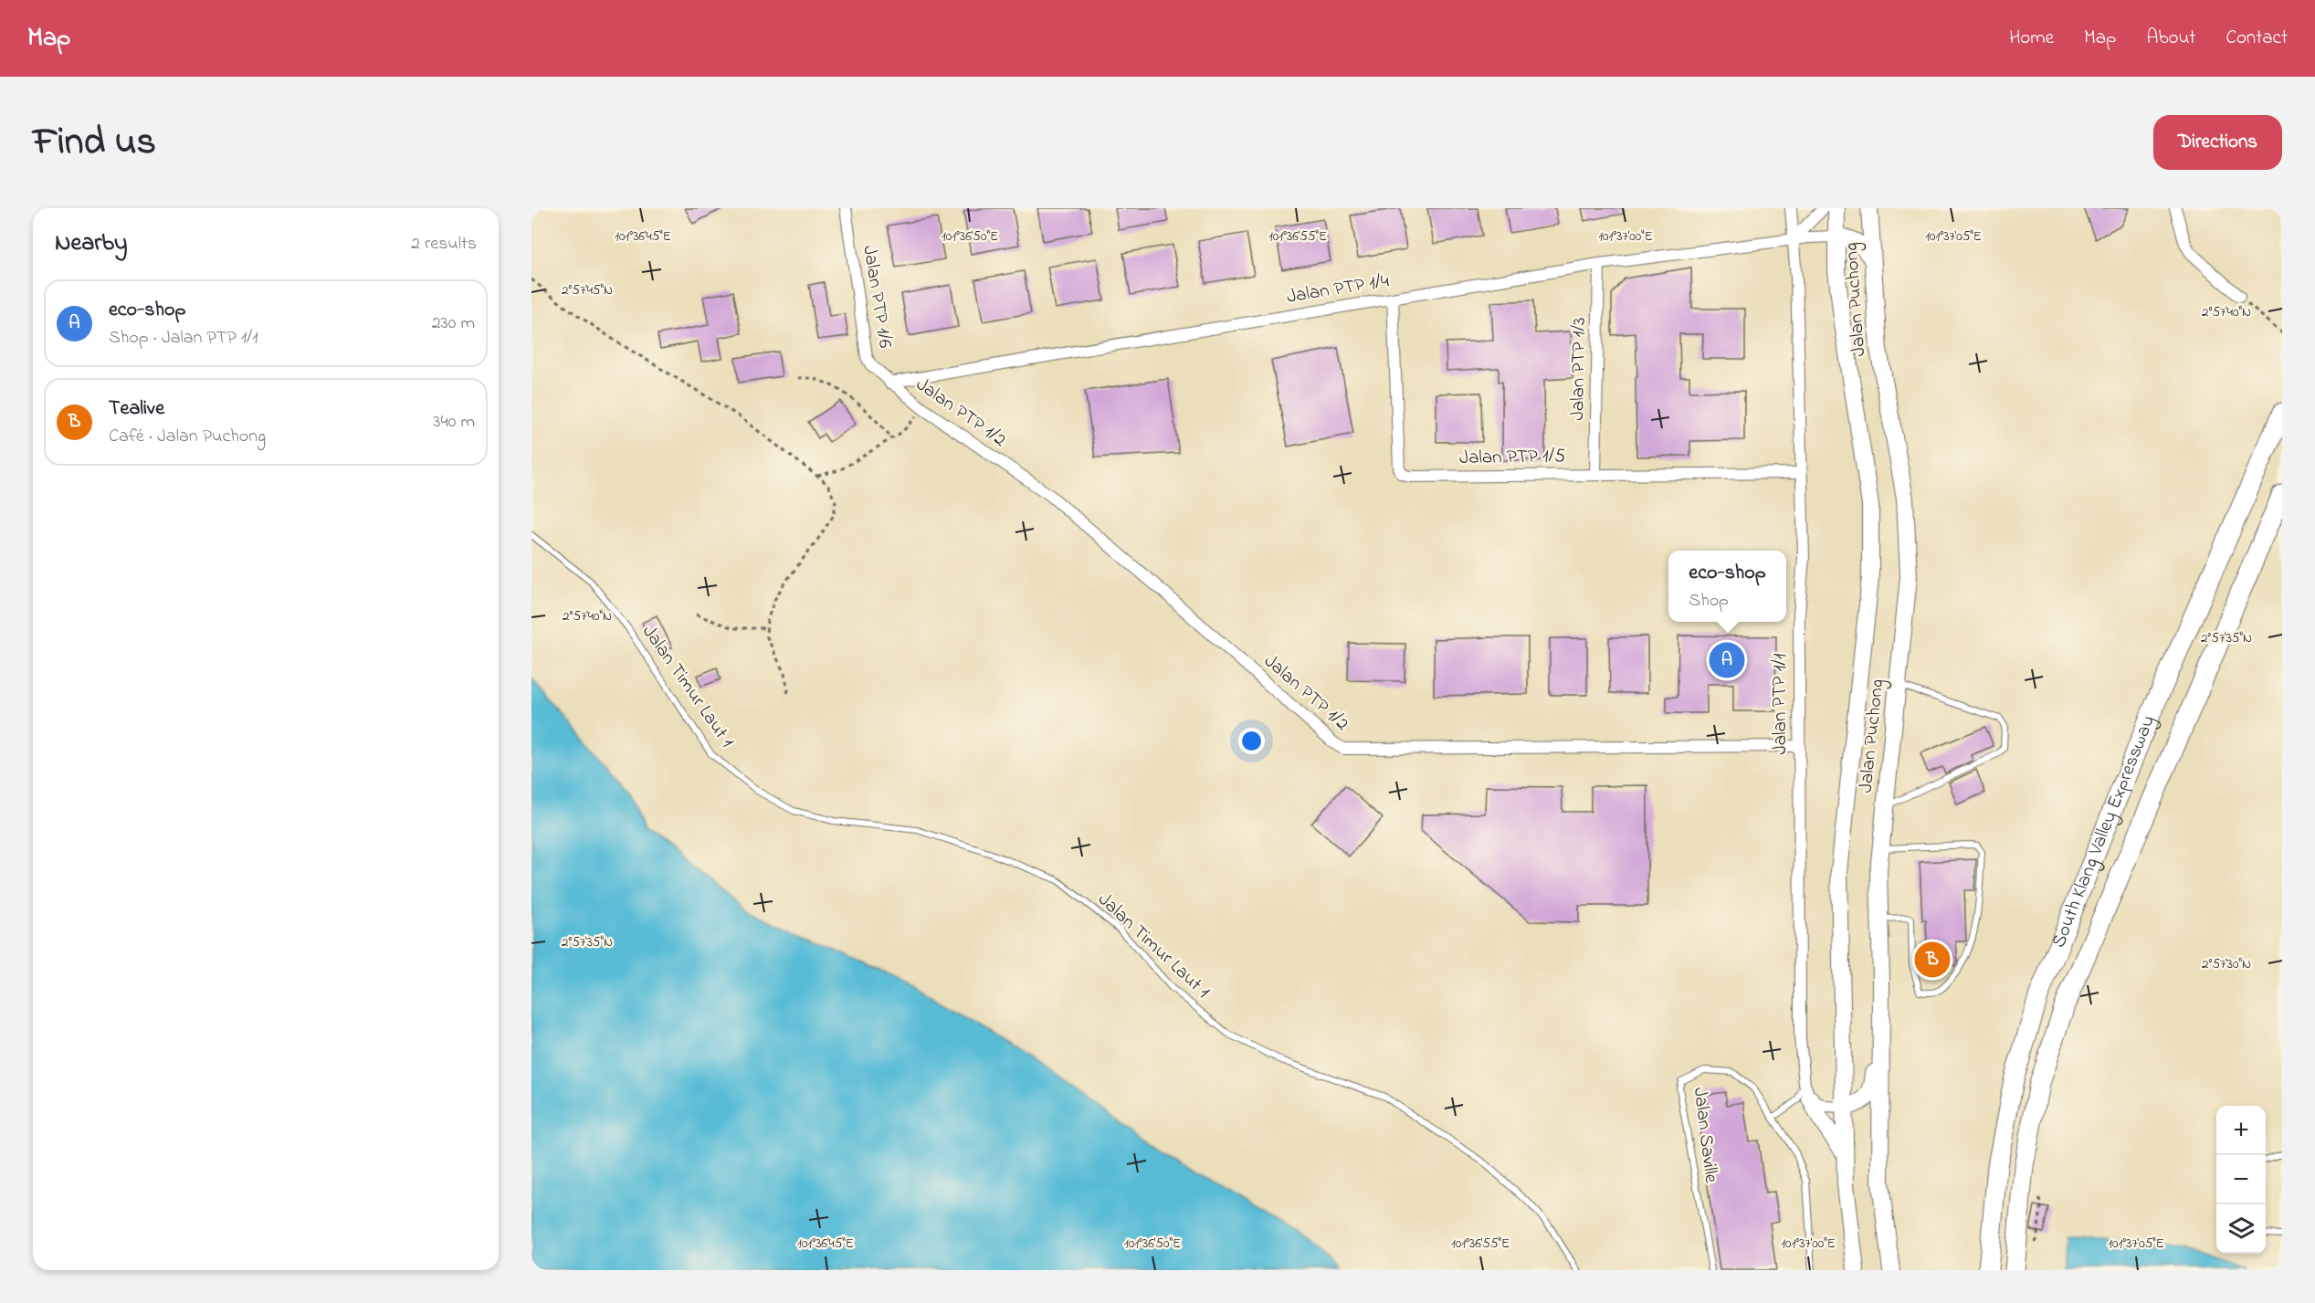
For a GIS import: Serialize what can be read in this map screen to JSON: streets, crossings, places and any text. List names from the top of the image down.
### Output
{
  "streets": {
    "highway": ["South Klang Valley Expressway"],
    "main road": ["Jalan Puchong"],
    "street": [
      "Jalan PTP 1/4",
      "Jalan PTP 1/6",
      "Jalan PTP 1/3",
      "Jalan PTP 1/2",
      "Jalan PTP 1/5",
      "Jalan PTP 1/1"
    ],
    "lane": ["Jalan Timur Laut 1", "Jalan Saville"]
  },
  "crossings": [
    ["Jalan PTP 1/4", "Jalan PTP 1/6"],
    ["Jalan PTP 1/4", "Jalan Puchong"],
    ["Jalan PTP 1/4", "Jalan PTP 1/3"],
    ["Jalan PTP 1/4", "Jalan PTP 1/2"],
    ["Jalan PTP 1/4", "Jalan PTP 1/5"],
    ["Jalan PTP 1/4", "Jalan PTP 1/1"],
    ["Jalan PTP 1/6", "Jalan PTP 1/2"],
    ["Jalan PTP 1/3", "Jalan PTP 1/5"],
    ["Jalan PTP 1/2", "Jalan PTP 1/1"],
    ["Jalan PTP 1/5", "Jalan PTP 1/1"]
  ],
  "page": {
    "header": "Map",
    "nav": [
      "Home",
      "Map",
      "About",
      "Contact"
    ],
    "title": "Find us",
    "buttons": "Directions",
    "heading": ["Nearby", "2 results"],
    "list": [
      {
        "mark": "A",
        "name": "eco-shop",
        "note": "Shop · Jalan PTP 1/1",
        "value": "230 m"
      },
      {
        "mark": "B",
        "name": "Tealive",
        "note": "Café · Jalan Puchong",
        "value": "340 m"
      }
    ],
    "popup": ["eco-shop", "Shop"],
    "pins": ["A", "B"],
    "map_buttons": ["+", "−"]
  },
  "coordinates": [
    "101°36'45\"E",
    "101°36'50\"E",
    "101°36'55\"E",
    "101°37'00\"E",
    "101°37'05\"E",
    "2°57'45\"N",
    "2°57'40\"N",
    "2°57'35\"N",
    "2°57'30\"N"
  ]
}
